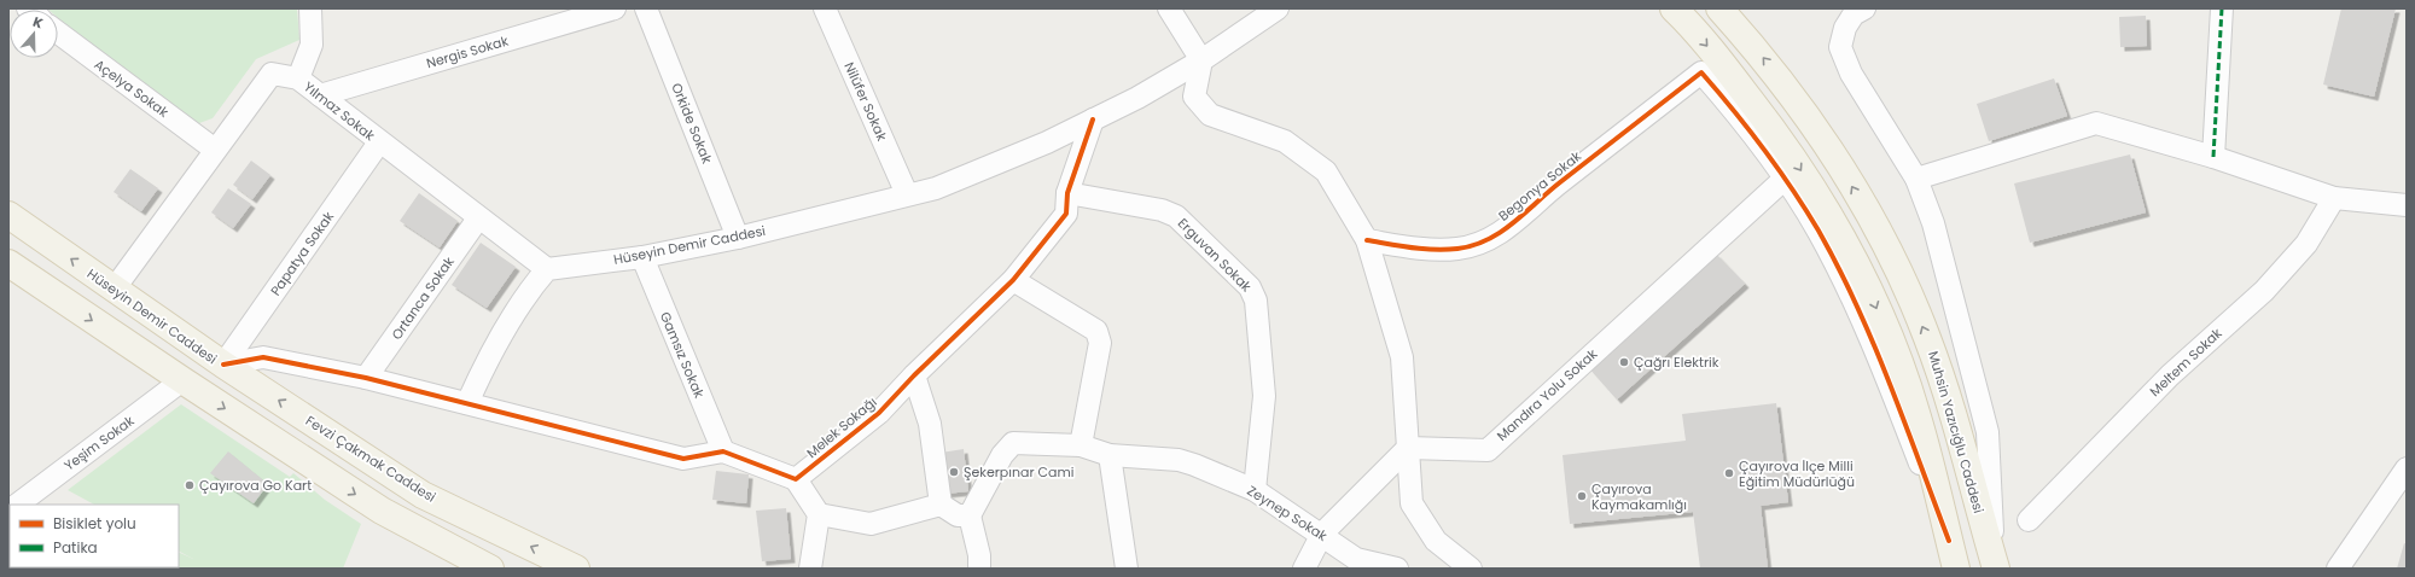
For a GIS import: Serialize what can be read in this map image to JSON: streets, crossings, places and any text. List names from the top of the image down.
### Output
{
  "streets": {
    "main road": ["Hüseyin Demir Caddesi", "Muhsin Yazıcığlu Caddesi", "Fevzi Çakmak Caddesi"],
    "street": [
      "Nergis Sokak",
      "Açelya Sokak",
      "Nilüfer Sokak",
      "Yılmaz Sokak",
      "Orkide Sokak",
      "Begonya Sokak",
      "Papatya Sokak",
      "Erguvan Sokak",
      "Ortanca Sokak",
      "Gamsız Sokak",
      "Meltem Sokak",
      "Mandıra Yolu Sokak",
      "Melek Sokağı",
      "Yeşim Sokak",
      "Zeynep Sokak"
    ]
  },
  "crossings": [
    ["Nergis Sokak", "Yılmaz Sokak"],
    ["Açelya Sokak", "Yılmaz Sokak"],
    ["Nilüfer Sokak", "Hüseyin Demir Caddesi"],
    ["Yılmaz Sokak", "Hüseyin Demir Caddesi"],
    ["Yılmaz Sokak", "Papatya Sokak"],
    ["Yılmaz Sokak", "Ortanca Sokak"],
    ["Orkide Sokak", "Hüseyin Demir Caddesi"],
    ["Begonya Sokak", "Mandıra Yolu Sokak"],
    ["Hüseyin Demir Caddesi", "Papatya Sokak"],
    ["Hüseyin Demir Caddesi", "Ortanca Sokak"],
    ["Hüseyin Demir Caddesi", "Gamsız Sokak"],
    ["Hüseyin Demir Caddesi", "Melek Sokağı"],
    ["Hüseyin Demir Caddesi", "Fevzi Çakmak Caddesi"],
    ["Papatya Sokak", "Fevzi Çakmak Caddesi"],
    ["Erguvan Sokak", "Melek Sokağı"],
    ["Erguvan Sokak", "Zeynep Sokak"]
  ],
  "places": [
    "Çağrı Elektrik",
    "Şekerpınar Cami",
    "Çayırova İlçe Milli Eğitim Müdürlüğü",
    "Çayırova Go Kart",
    "Çayırova Kaymakamlığı"
  ],
  "legend": ["Bisiklet yolu", "Patika"],
  "north": "top"
}
